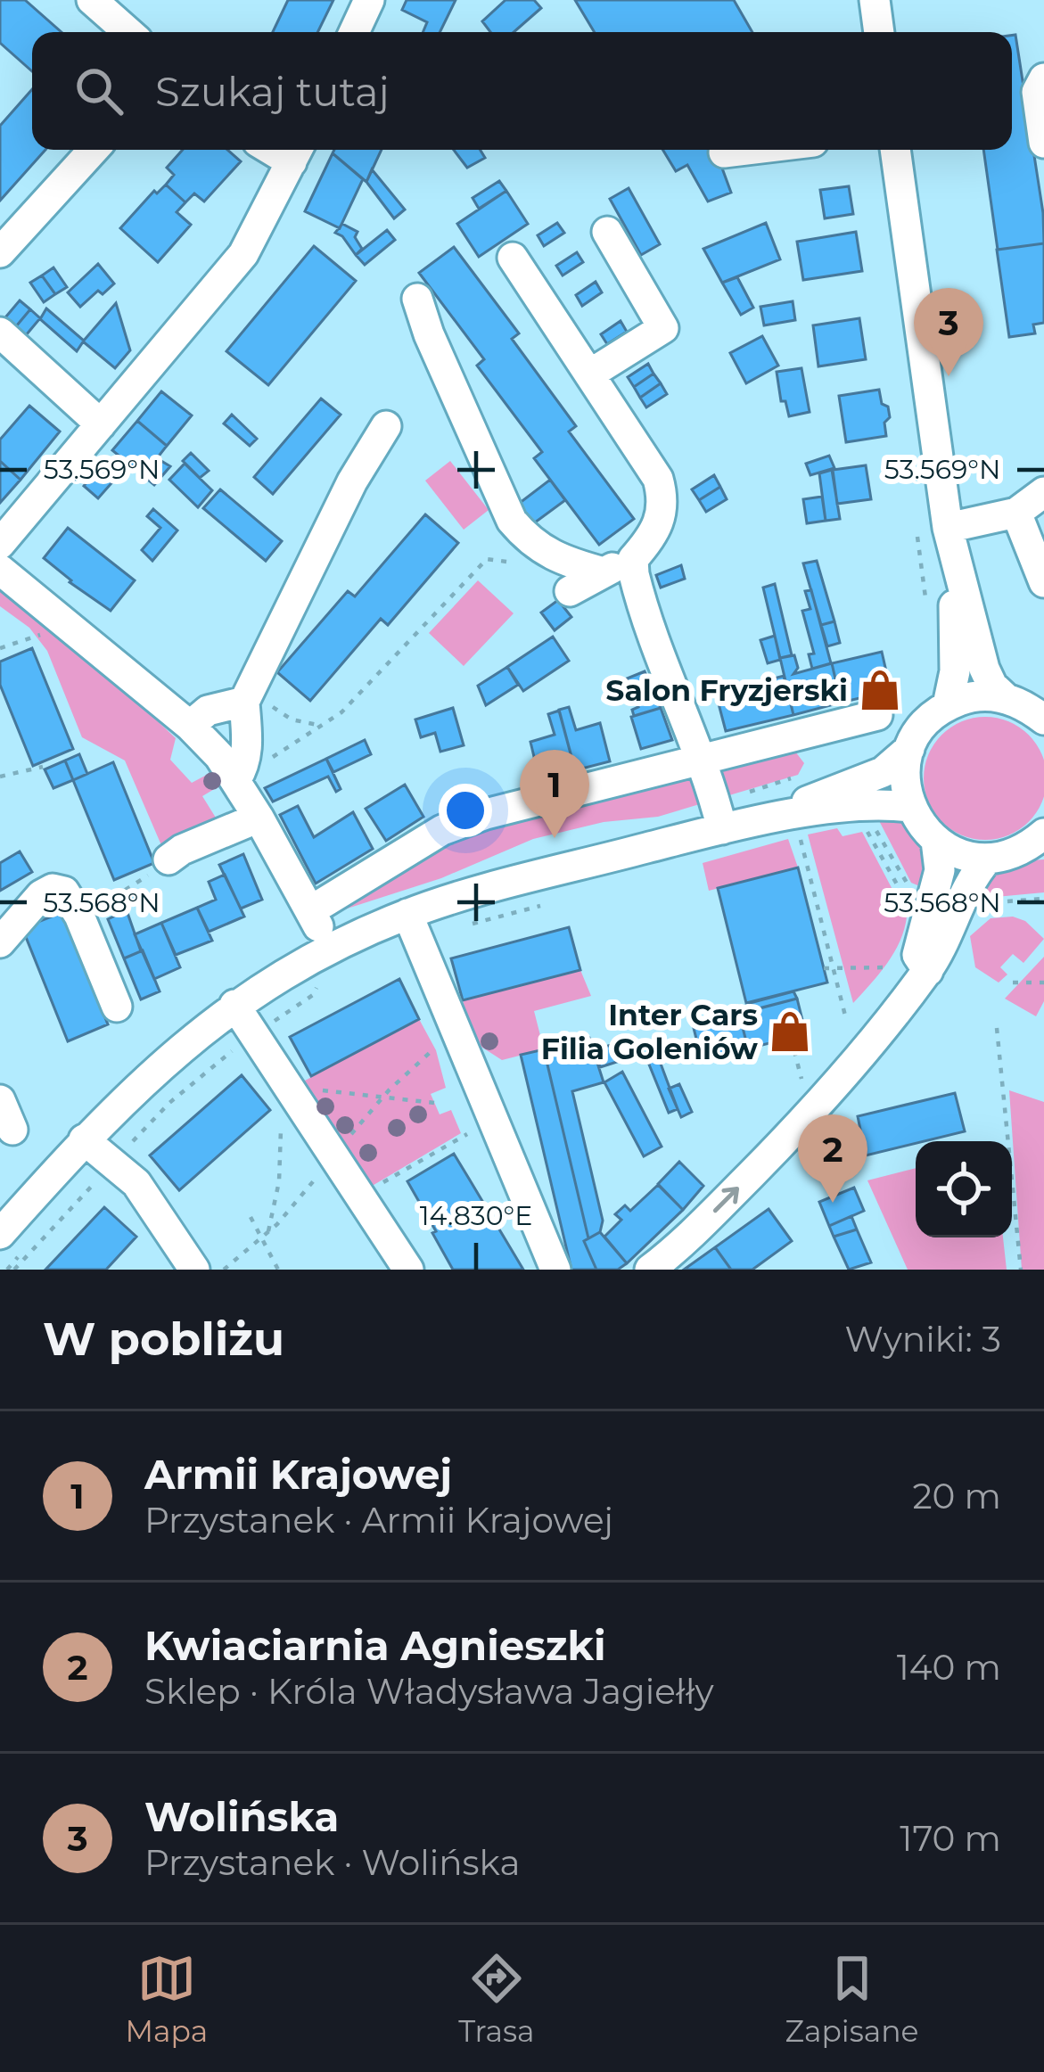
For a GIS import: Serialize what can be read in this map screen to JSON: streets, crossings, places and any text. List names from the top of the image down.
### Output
{
  "places": {
    "shop": ["Salon Fryzjerski", "Inter Cars Filia Goleniów"]
  },
  "page": {
    "search": "Szukaj tutaj",
    "pins": ["3", "1", "2"],
    "heading": ["W pobliżu", "Wyniki: 3"],
    "list": [
      {
        "mark": "1",
        "name": "Armii Krajowej",
        "note": "Przystanek · Armii Krajowej",
        "value": "20 m"
      },
      {
        "mark": "2",
        "name": "Kwiaciarnia Agnieszki",
        "note": "Sklep · Króla Władysława Jagiełły",
        "value": "140 m"
      },
      {
        "mark": "3",
        "name": "Wolińska",
        "note": "Przystanek · Wolińska",
        "value": "170 m"
      }
    ],
    "nav": ["Mapa", "Trasa", "Zapisane"]
  },
  "coordinates": ["53.569°N", "53.568°N", "14.830°E"]
}
